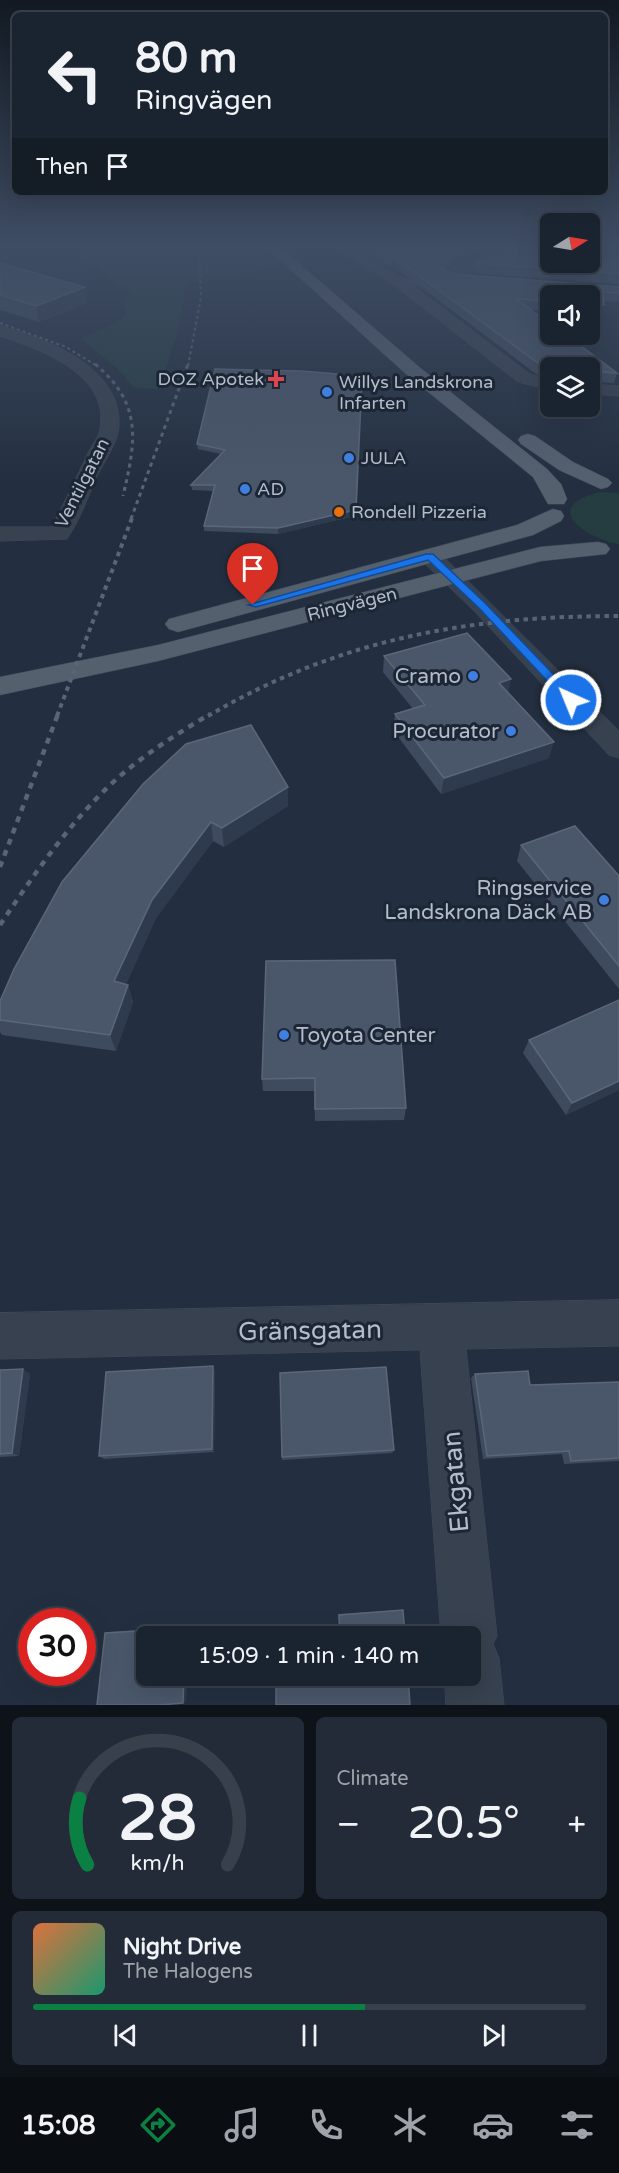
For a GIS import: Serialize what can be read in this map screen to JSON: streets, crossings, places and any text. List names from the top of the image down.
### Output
{
  "streets": {
    "main road": ["Ringvägen"],
    "street": ["Ventilgatan", "Gränsgatan", "Ekgatan"]
  },
  "crossings": [
    ["Gränsgatan", "Ekgatan"]
  ],
  "places": {
    "health": ["DOZ Apotek"],
    "other": [
      "Willys Landskrona Infarten",
      "JULA",
      "AD",
      "Rondell Pizzeria",
      "Cramo",
      "Procurator",
      "Ringservice Landskrona Däck AB",
      "Toyota Center"
    ]
  },
  "north": "right",
  "page": {
    "turn": ["80 m", "Ringvägen"],
    "then": "Then",
    "limit": "30",
    "trip": "15:09 · 1 min · 140 m",
    "tile": "Climate",
    "heat": ["−", "20.5°", "+"],
    "song": ["Night Drive", "The Halogens"],
    "tabs": "15:08",
    "gauge": ["28", "km/h"]
  }
}
